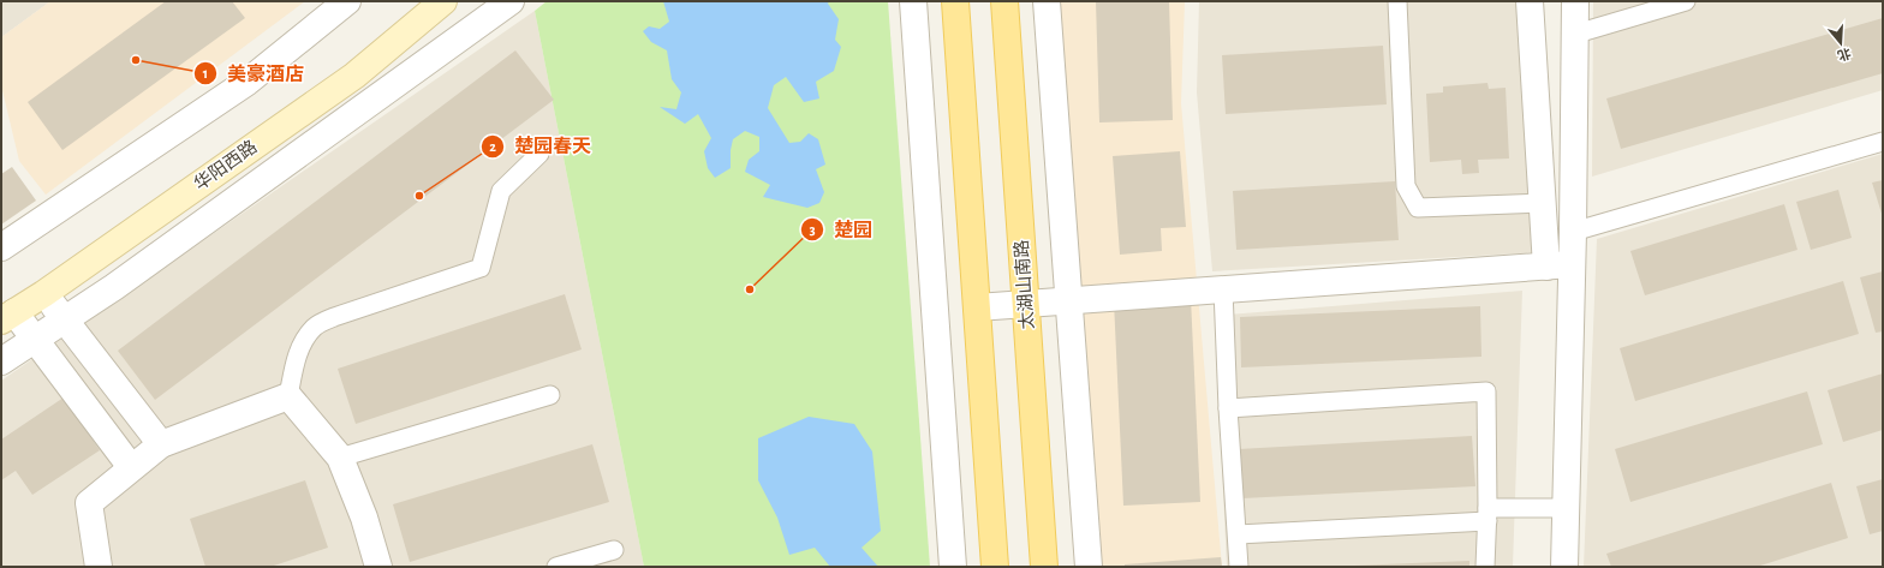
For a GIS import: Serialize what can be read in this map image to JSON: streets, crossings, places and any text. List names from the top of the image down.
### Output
{
  "streets": {
    "main road": ["华阳西路", "太湖山南路"]
  },
  "places": ["美豪酒店", "楚园春天", "楚园"],
  "north": "bottom"
}
